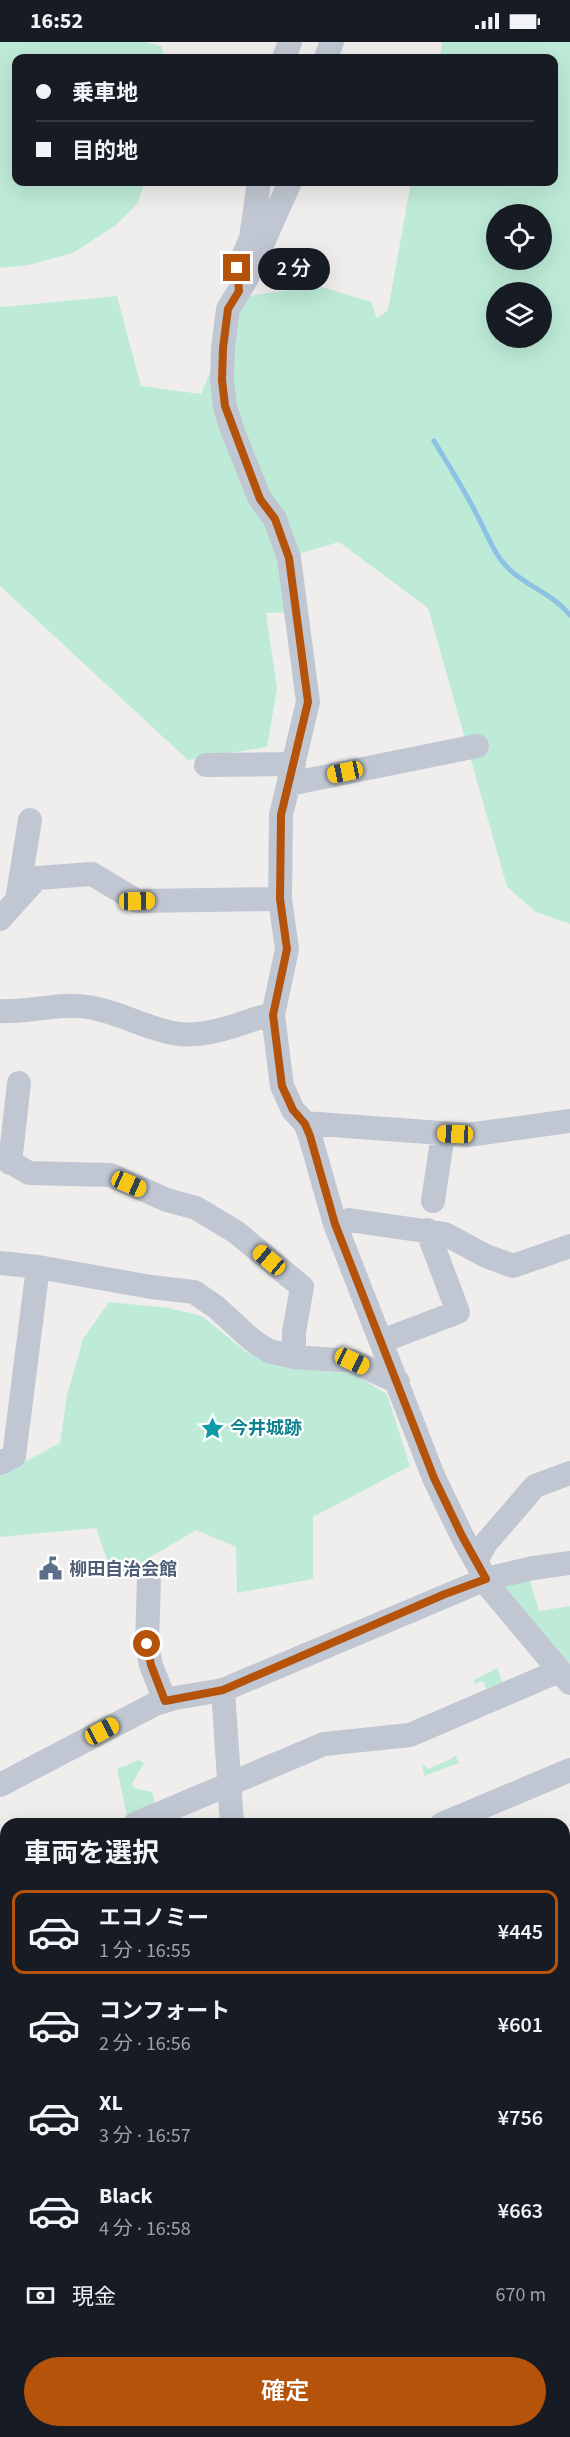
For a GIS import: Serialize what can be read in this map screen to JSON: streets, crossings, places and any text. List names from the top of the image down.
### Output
{
  "places": {
    "place": ["今井城跡"],
    "public building": ["柳田自治会館"]
  },
  "page": {
    "status": "16:52",
    "banner": ["乗車地", "目的地"],
    "bubble": "2 分",
    "heading": "車両を選択",
    "list": [
      {
        "name": "エコノミー",
        "note": "1 分 · 16:55",
        "value": "¥445"
      },
      {
        "name": "コンフォート",
        "note": "2 分 · 16:56",
        "value": "¥601"
      },
      {
        "name": "XL",
        "note": "3 分 · 16:57",
        "value": "¥756"
      },
      {
        "name": "Black",
        "note": "4 分 · 16:58",
        "value": "¥663"
      }
    ],
    "pay": ["現金", "670 m"],
    "buttons": "確定"
  }
}
